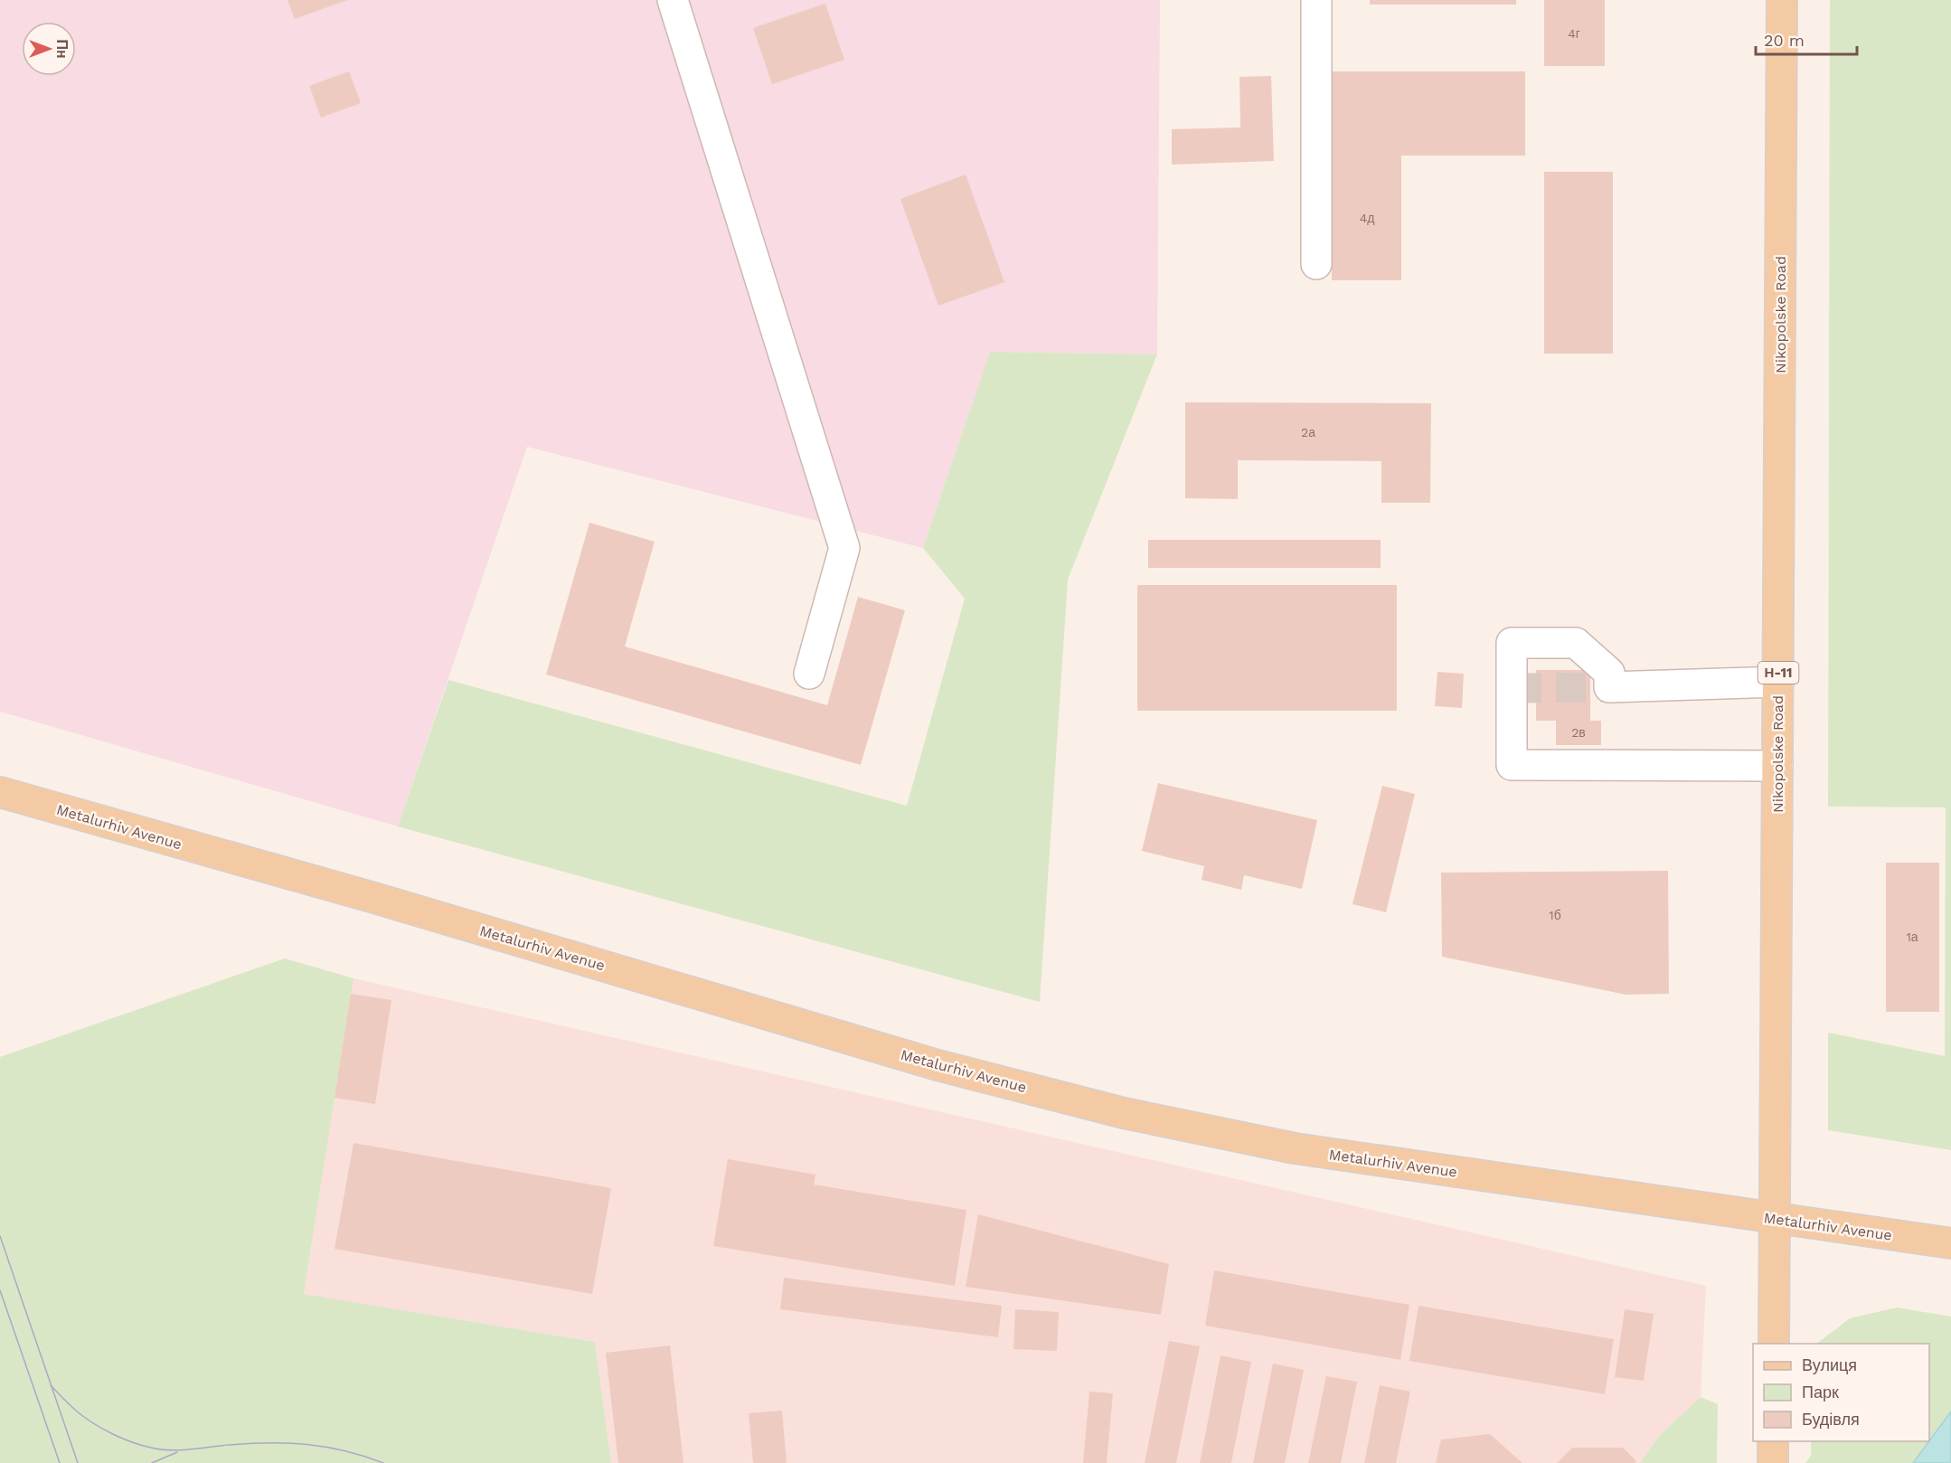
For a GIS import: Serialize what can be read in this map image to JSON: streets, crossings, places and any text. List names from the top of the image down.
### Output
{
  "streets": {
    "main road": ["Nikopolske Road", "Н-11", "Metalurhiv Avenue"]
  },
  "crossings": [
    ["Nikopolske Road", "Metalurhiv Avenue"]
  ],
  "house_numbers": [
    "4г",
    "4д",
    "2а",
    "2в",
    "1б",
    "1а"
  ],
  "legend": ["Вулиця", "Парк", "Будівля"],
  "scale_bar": "20 m",
  "north": "right"
}
